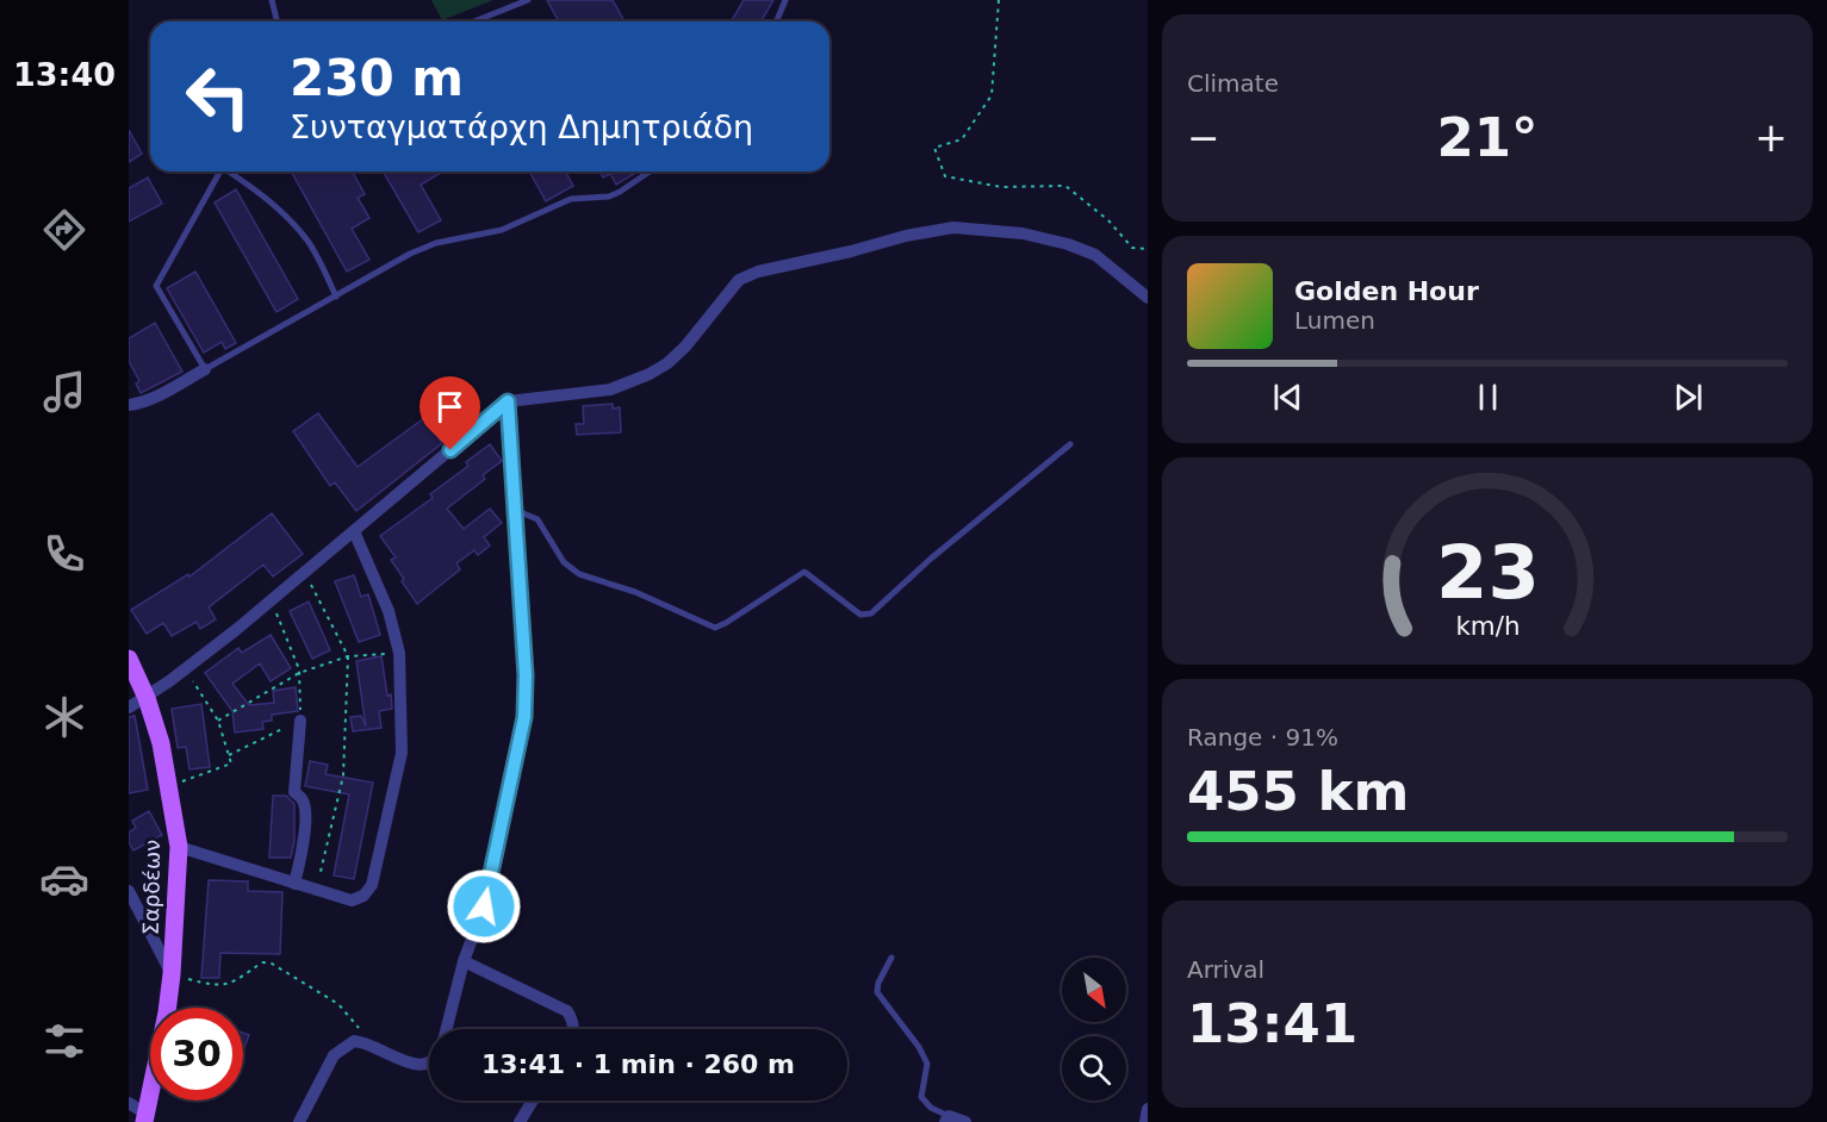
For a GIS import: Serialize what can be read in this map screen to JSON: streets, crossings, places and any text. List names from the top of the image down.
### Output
{
  "streets": {
    "main road": ["Σαρδέων"]
  },
  "north": "bottom right",
  "page": {
    "tabs": "13:40",
    "tile": [
      "Climate",
      ["Range · 91%", "455 km"],
      ["Arrival", "13:41"]
    ],
    "turn": ["230 m", "Συνταγματάρχη Δημητριάδη"],
    "heat": ["−", "21°", "+"],
    "song": ["Golden Hour", "Lumen"],
    "limit": "30",
    "trip": "13:41 · 1 min · 260 m",
    "gauge": ["23", "km/h"]
  }
}
